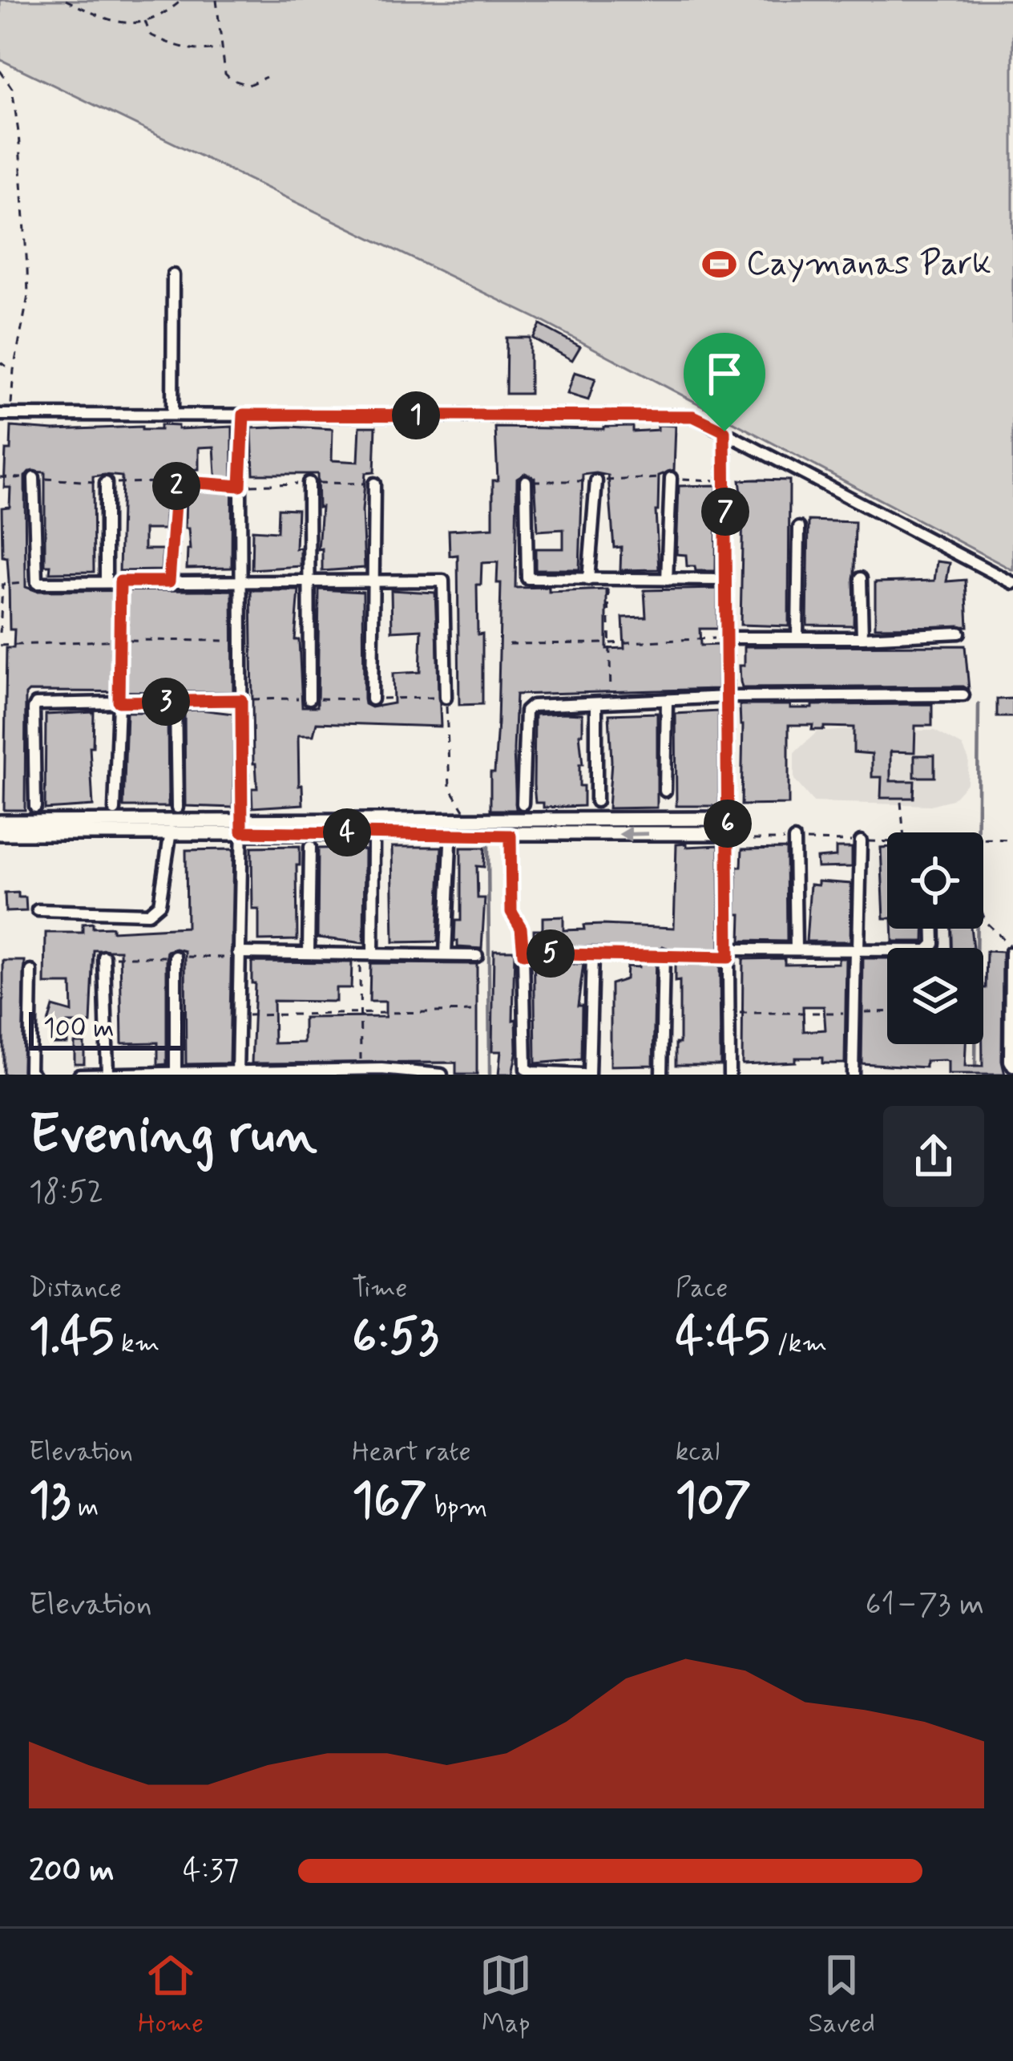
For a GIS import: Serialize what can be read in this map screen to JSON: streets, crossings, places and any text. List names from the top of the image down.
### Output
{
  "places": {
    "sports": ["Caymanas Park"]
  },
  "scale_bar": "100 m",
  "page": {
    "pins": [
      "1",
      "2",
      "7",
      "3",
      "6",
      "4",
      "5"
    ],
    "scale": "100 m",
    "heading": ["Evening run", "18:52"],
    "stats": [
      ["Distance", "1.45 km"],
      ["Time", "6:53"],
      ["Pace", "4:45 /km"],
      ["Elevation", "13 m"],
      ["Heart rate", "167 bpm"],
      ["kcal", "107"]
    ],
    "chart": ["Elevation", "61–73 m"],
    "list": [
      {
        "name": "200 m",
        "note": "4:37"
      }
    ],
    "tabs": ["Home", "Map", "Saved"]
  }
}
